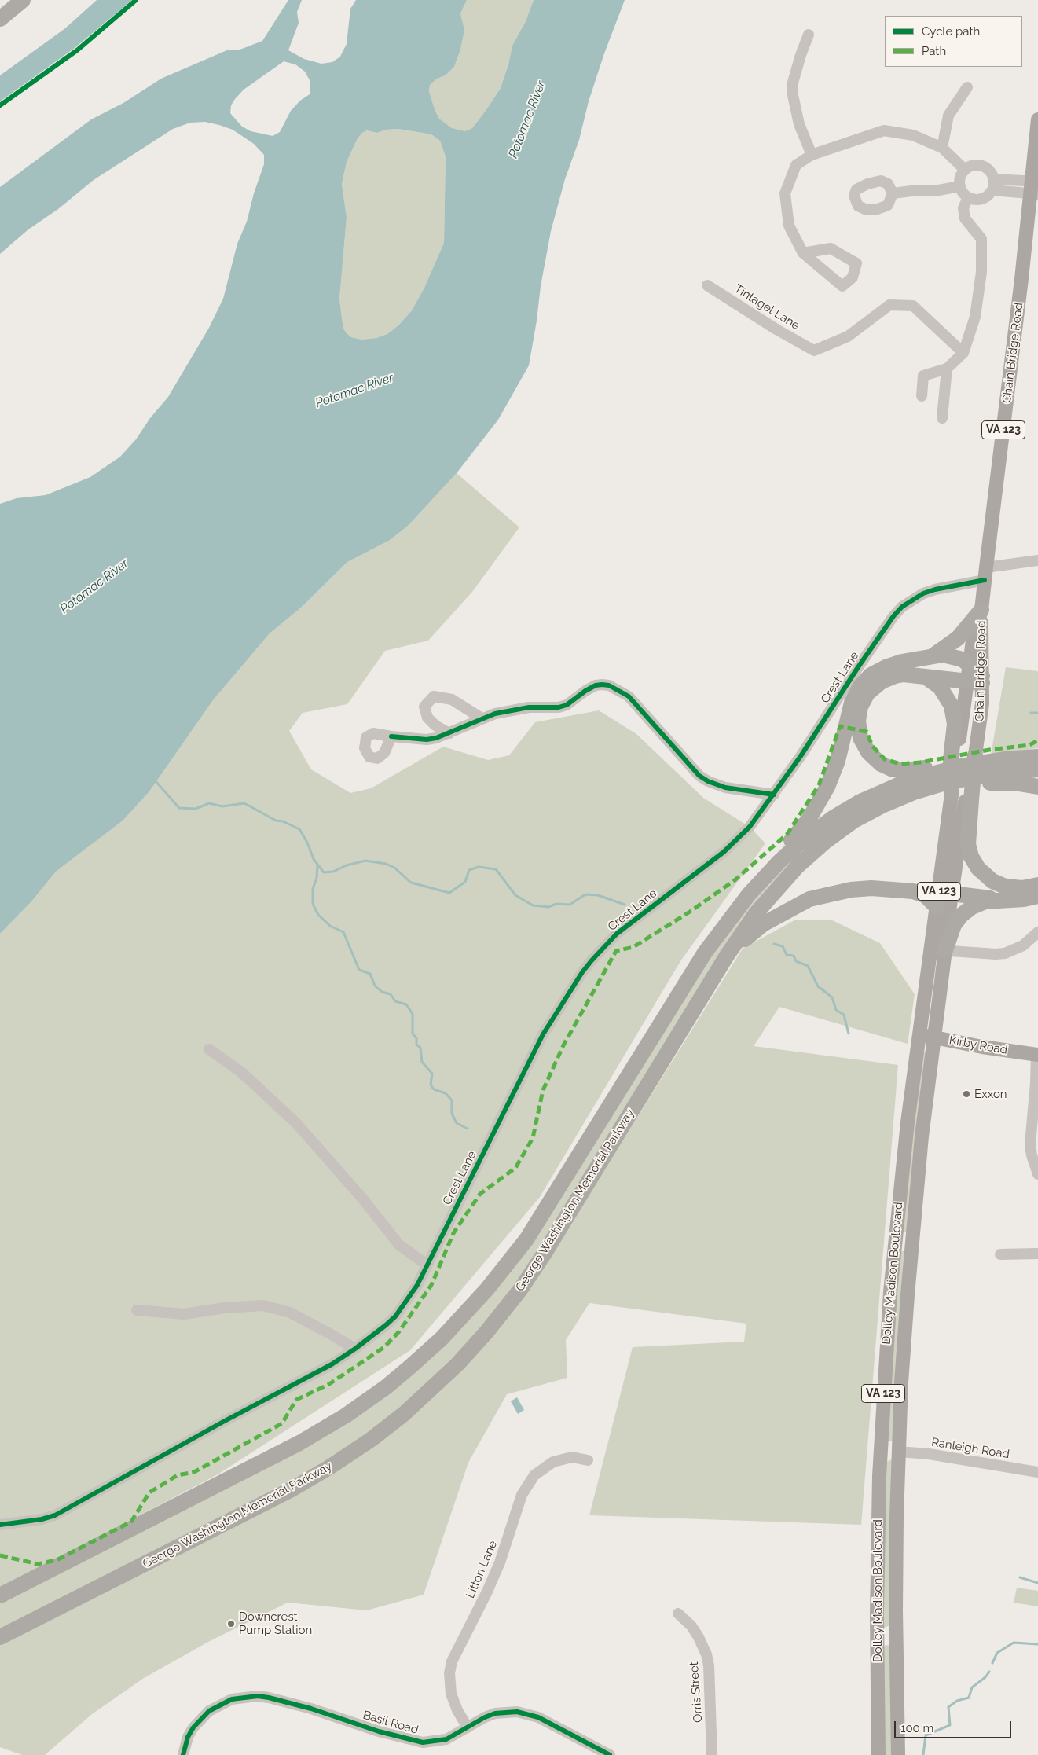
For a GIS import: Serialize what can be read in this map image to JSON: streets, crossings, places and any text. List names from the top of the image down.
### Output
{
  "streets": {
    "highway": ["George Washington Memorial Parkway"],
    "main road": [
      "Chain Bridge Road",
      "VA 123",
      "Kirby Road",
      "Dolley Madison Boulevard"
    ],
    "street": [
      "Tintagel Lane",
      "Crest Lane",
      "Ranleigh Road",
      "Litton Lane",
      "Orris Street",
      "Basil Road"
    ]
  },
  "crossings": [
    ["Chain Bridge Road", "Crest Lane"],
    ["Kirby Road", "Dolley Madison Boulevard"],
    ["George Washington Memorial Parkway", "Dolley Madison Boulevard"],
    ["Dolley Madison Boulevard", "Ranleigh Road"],
    ["Litton Lane", "Basil Road"]
  ],
  "water": ["Potomac River"],
  "places": ["Exxon", "Downcrest Pump Station"],
  "legend": ["Cycle path", "Path"],
  "scale_bar": "100 m"
}
